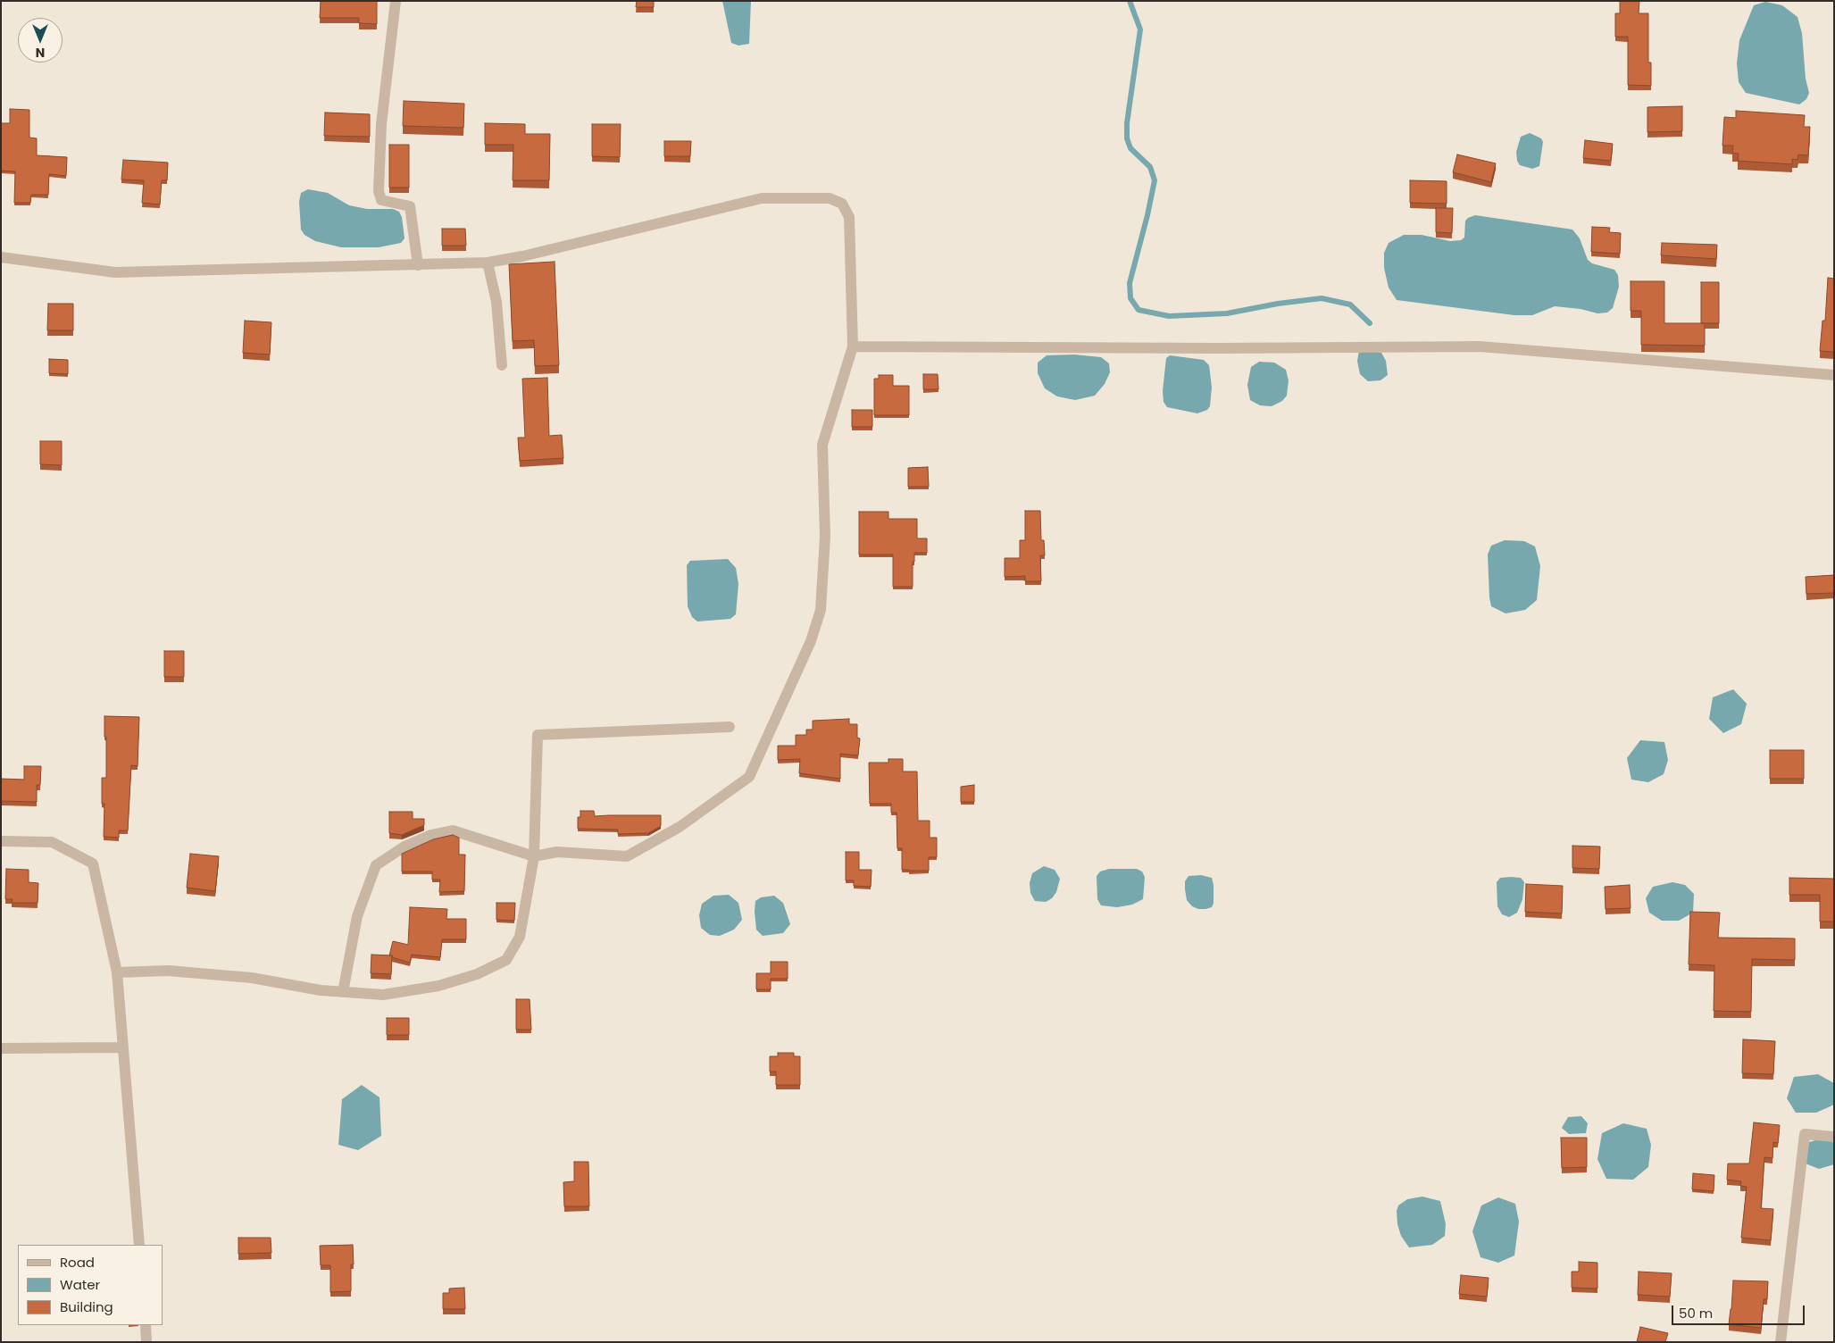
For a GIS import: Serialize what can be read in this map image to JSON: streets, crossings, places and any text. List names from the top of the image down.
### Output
{
  "legend": ["Road", "Water", "Building"],
  "scale_bar": "50 m",
  "north": "bottom"
}
